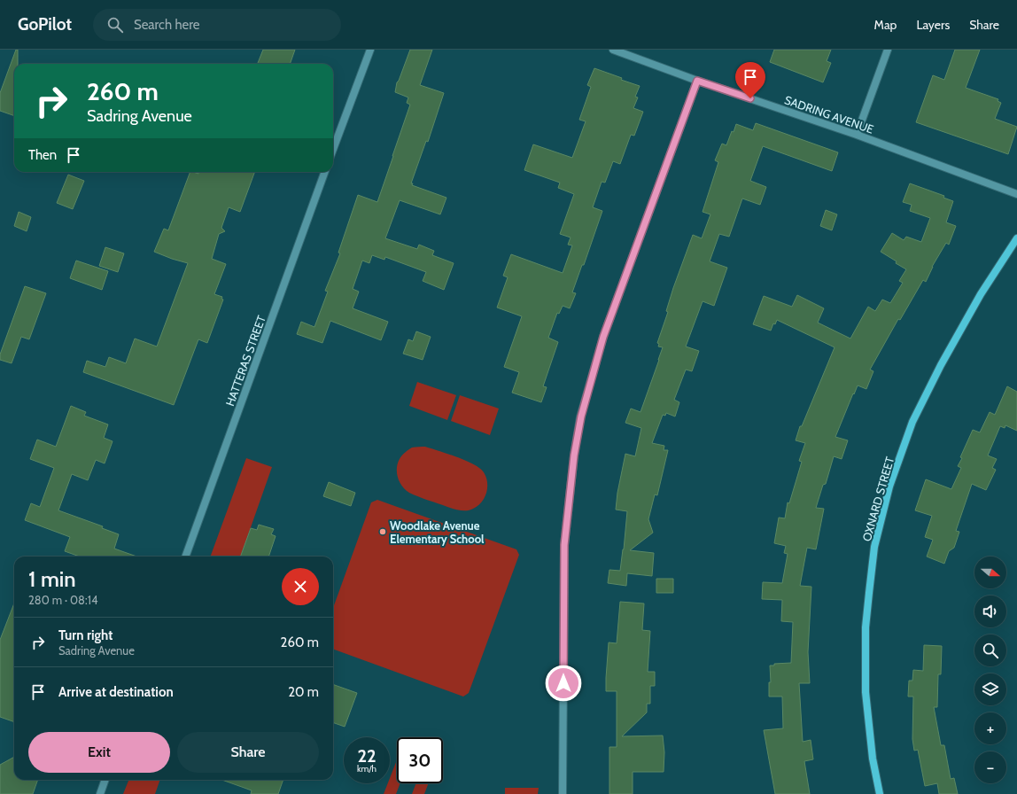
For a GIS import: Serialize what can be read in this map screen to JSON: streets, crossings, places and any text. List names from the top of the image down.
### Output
{
  "streets": {
    "street": ["SADRING AVENUE", "HATTERAS STREET", "OXNARD STREET"]
  },
  "places": ["Woodlake Avenue Elementary School"],
  "north": "right",
  "page": {
    "header": "GoPilot",
    "search": "Search here",
    "nav": ["Map", "Layers", "Share"],
    "turn": ["260 m", "Sadring Avenue"],
    "then": "Then",
    "map_buttons": ["+", "−"],
    "heading": ["1 min", "280 m · 08:14"],
    "list": [
      {
        "name": "Turn right",
        "note": "Sadring Avenue",
        "value": "260 m"
      },
      {
        "name": "Arrive at destination",
        "value": "20 m"
      }
    ],
    "buttons": ["Exit", "Share"],
    "speed": "22 km/h",
    "limit": "30"
  }
}
